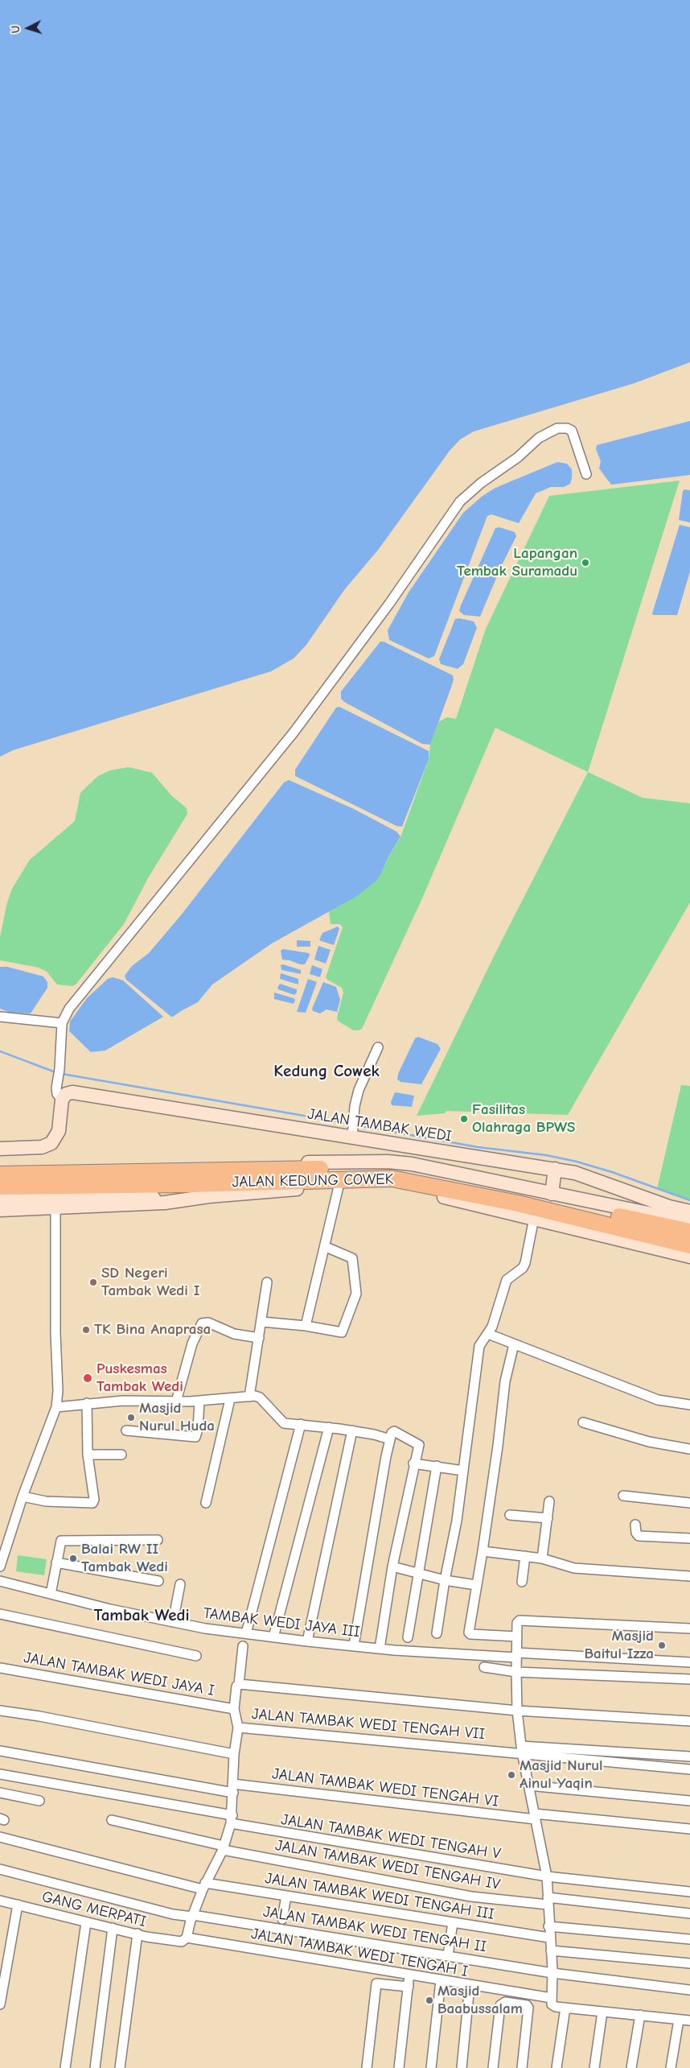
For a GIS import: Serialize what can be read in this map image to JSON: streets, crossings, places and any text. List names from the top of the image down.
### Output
{
  "streets": {
    "highway": ["JALAN KEDUNG COWEK"],
    "main road": ["JALAN TAMBAK WEDI"],
    "street": [
      "TAMBAK WEDI JAYA III",
      "JALAN TAMBAK WEDI JAYA I",
      "JALAN TAMBAK WEDI TENGAH VII",
      "JALAN TAMBAK WEDI TENGAH VI",
      "JALAN TAMBAK WEDI TENGAH V",
      "JALAN TAMBAK WEDI TENGAH IV",
      "JALAN TAMBAK WEDI TENGAH III",
      "GANG MERPATI",
      "JALAN TAMBAK WEDI TENGAH II",
      "JALAN TAMBAK WEDI TENGAH I"
    ]
  },
  "crossings": [
    ["JALAN TAMBAK WEDI TENGAH VII", "JALAN TAMBAK WEDI TENGAH VI"],
    ["JALAN TAMBAK WEDI TENGAH VII", "JALAN TAMBAK WEDI TENGAH V"],
    ["JALAN TAMBAK WEDI TENGAH VII", "JALAN TAMBAK WEDI TENGAH IV"],
    ["JALAN TAMBAK WEDI TENGAH VII", "JALAN TAMBAK WEDI TENGAH III"],
    ["JALAN TAMBAK WEDI TENGAH VII", "GANG MERPATI"],
    ["JALAN TAMBAK WEDI TENGAH VII", "JALAN TAMBAK WEDI TENGAH II"],
    ["JALAN TAMBAK WEDI TENGAH VII", "JALAN TAMBAK WEDI TENGAH I"],
    ["GANG MERPATI", "JALAN TAMBAK WEDI TENGAH I"]
  ],
  "districts": ["Kedung Cowek", "Tambak Wedi"],
  "places": [
    "Lapangan Tembak Suramadu",
    "Fasilitas Olahraga BPWS",
    "SD Negeri Tambak Wedi I",
    "TK Bina Anaprasa",
    "Puskesmas Tambak Wedi",
    "Masjid Nurul Huda",
    "Balai RW II Tambak Wedi",
    "Masjid Baitul Izza",
    "Masjid Nurul Ainul Yaqin",
    "Masjid Baabussalam"
  ],
  "north": "left"
}
